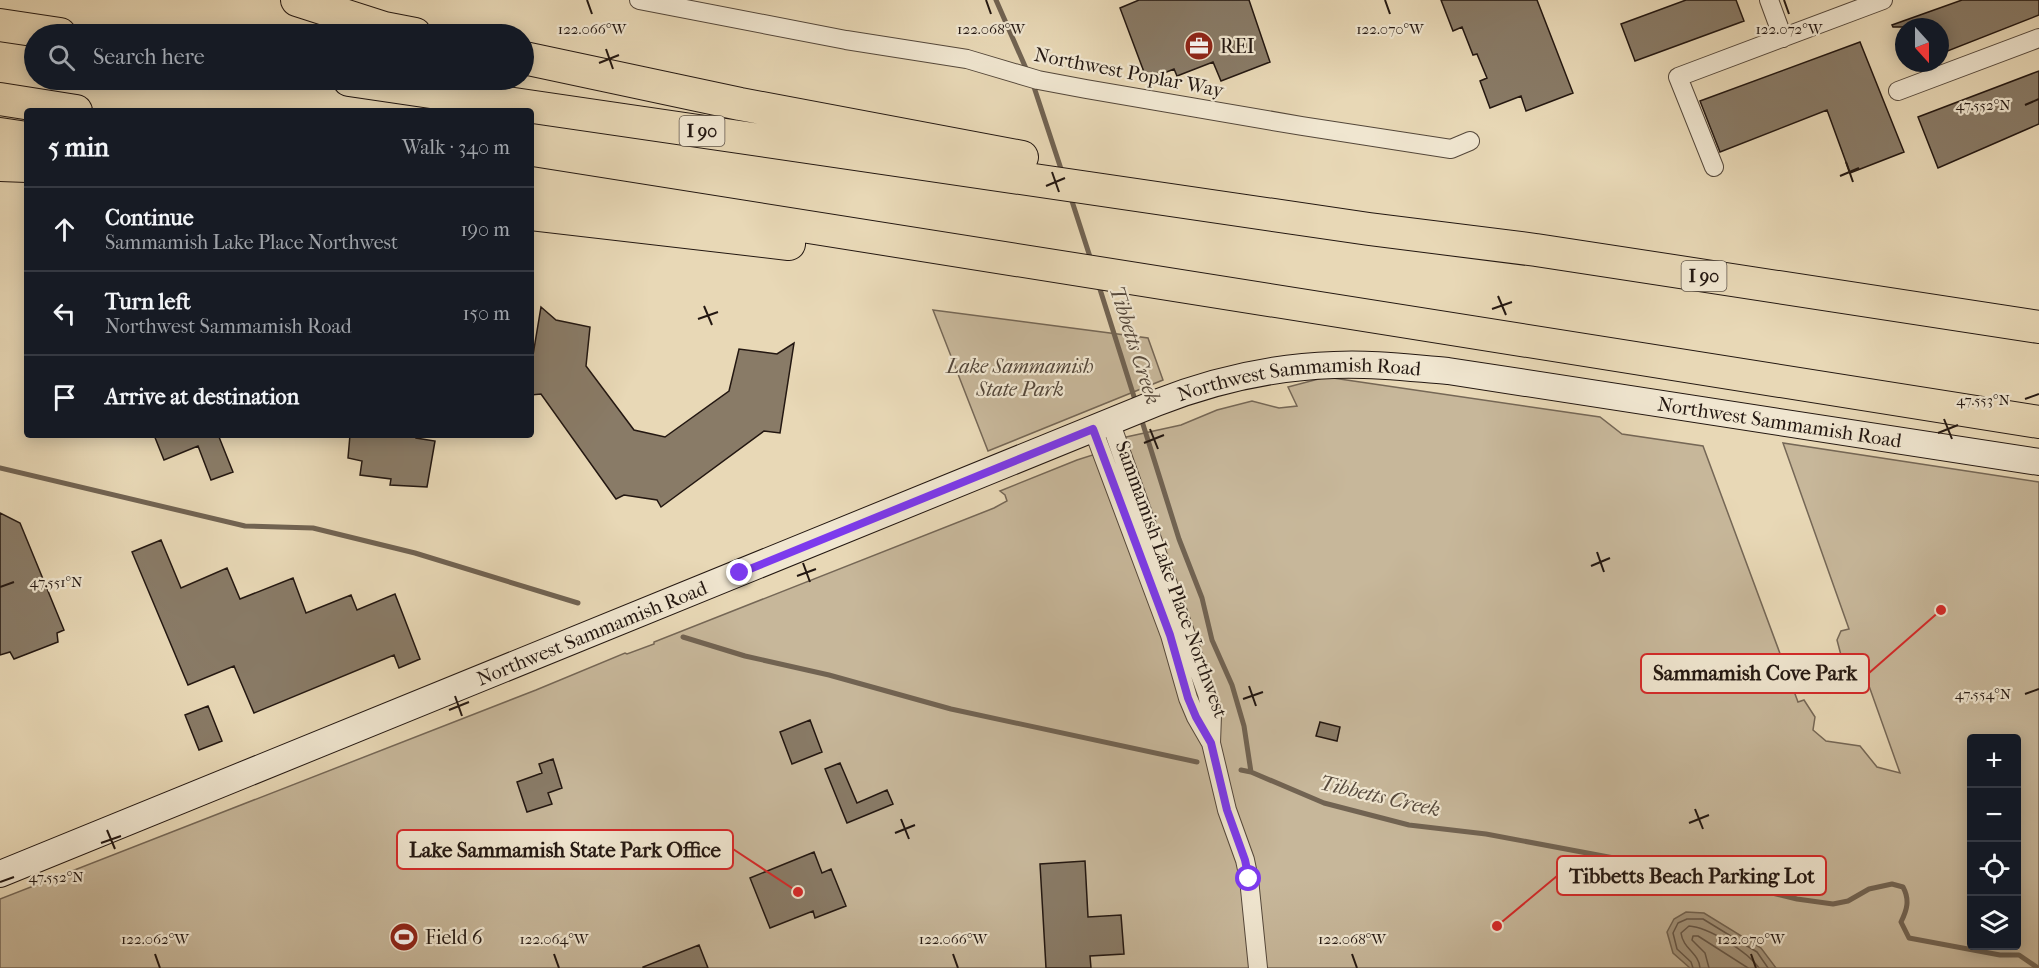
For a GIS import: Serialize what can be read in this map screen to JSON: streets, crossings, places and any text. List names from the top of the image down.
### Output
{
  "streets": {
    "highway": ["I 90"],
    "street": ["Northwest Poplar Way", "Northwest Sammamish Road", "Sammamish Lake Place Northwest"]
  },
  "crossings": [
    ["Northwest Sammamish Road", "Sammamish Lake Place Northwest"]
  ],
  "water": ["Tibbetts Creek"],
  "parks": ["Lake Sammamish State Park"],
  "places": {
    "office": ["REI"],
    "other": ["Sammamish Cove Park", "Lake Sammamish State Park Office", "Tibbetts Beach Parking Lot"],
    "sports": ["Field 6"]
  },
  "north": "bottom",
  "page": {
    "search": "Search here",
    "heading": ["5 min", "Walk · 340 m"],
    "list": [
      ["Continue", "Sammamish Lake Place Northwest", "190 m"],
      ["Turn left", "Northwest Sammamish Road", "150 m"],
      "Arrive at destination"
    ],
    "map_buttons": ["+", "−"]
  },
  "coordinates": [
    "122.066°W",
    "122.068°W",
    "122.070°W",
    "122.072°W",
    "47.552°N",
    "47.553°N",
    "47.551°N",
    "47.554°N",
    "122.062°W",
    "122.064°W"
  ]
}
